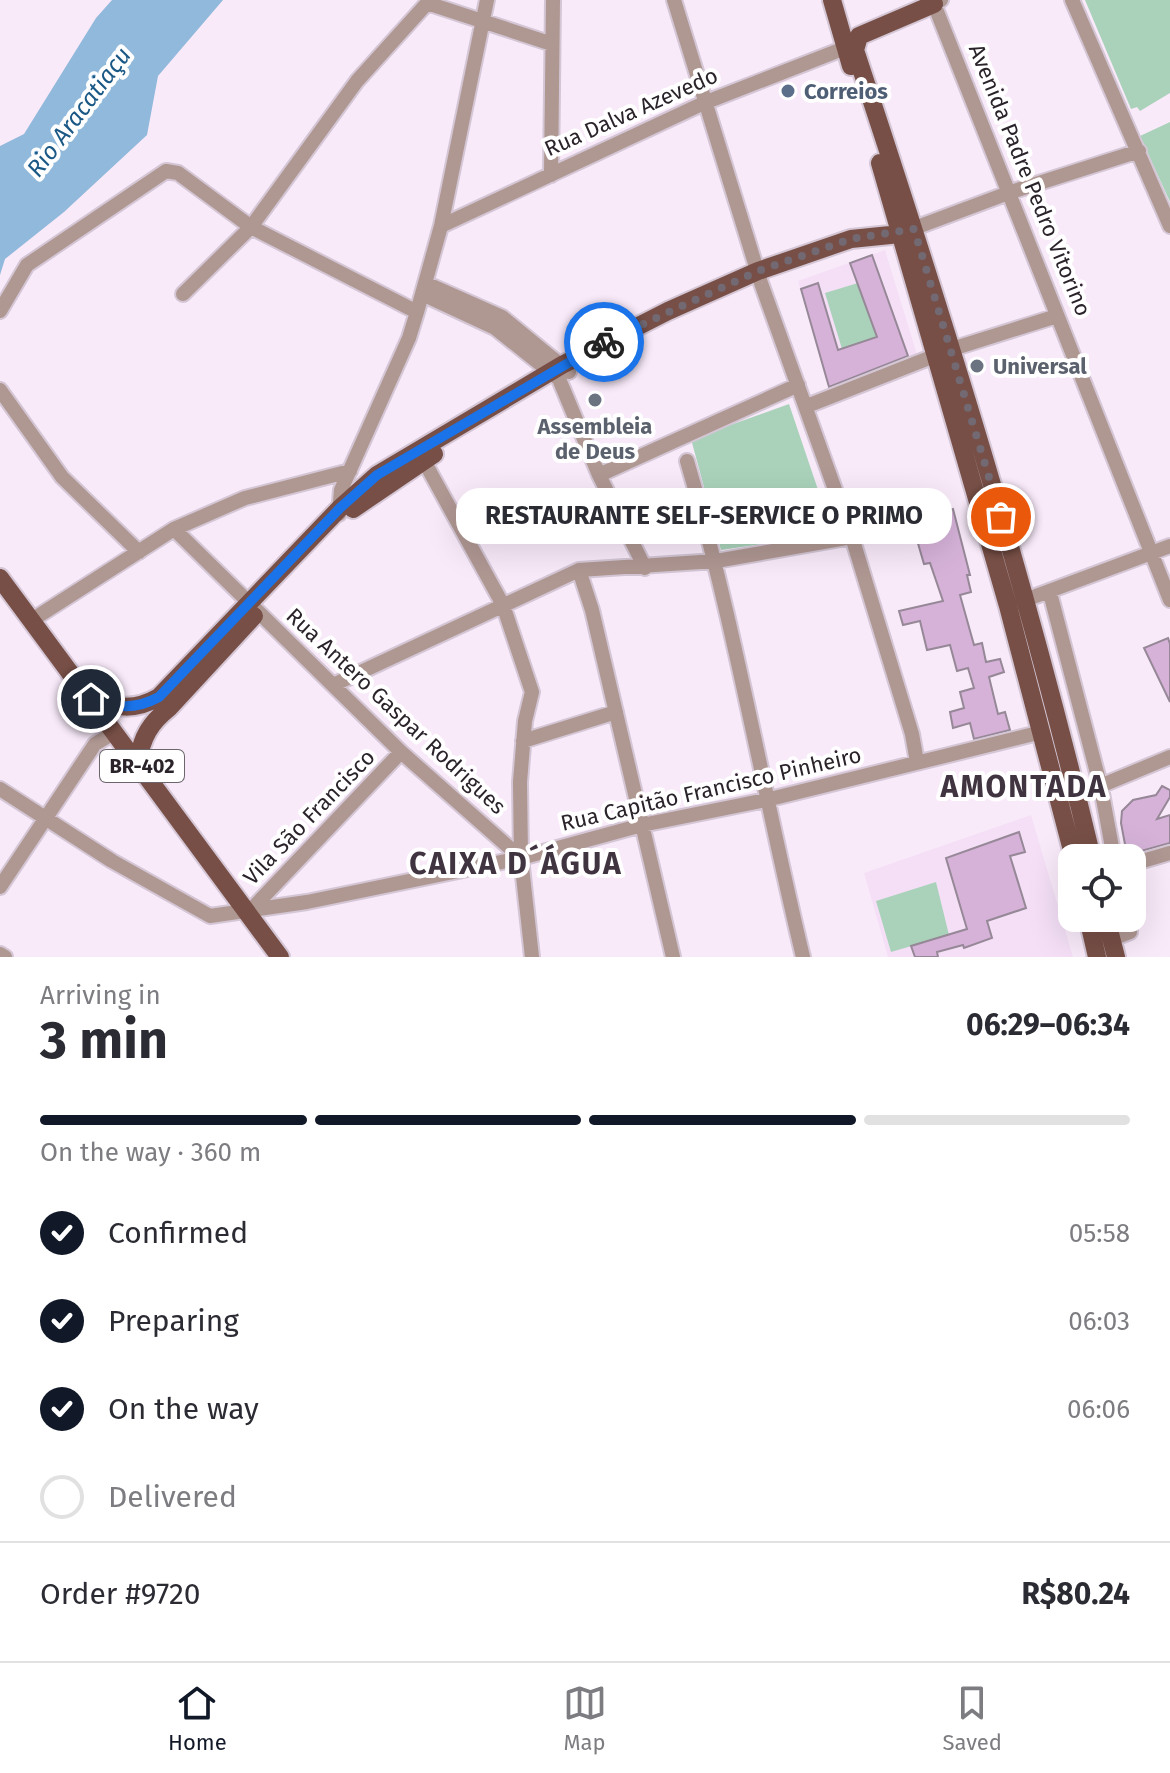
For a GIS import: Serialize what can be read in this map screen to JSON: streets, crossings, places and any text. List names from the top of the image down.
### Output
{
  "streets": {
    "main road": ["Rua Dalva Azevedo", "BR-402"],
    "street": [
      "Avenida Padre Pedro Vitorino",
      "Rua Antero Gaspar Rodrigues",
      "Rua Capitão Francisco Pinheiro",
      "Vila São Francisco"
    ]
  },
  "crossings": [
    ["Rua Dalva Azevedo", "Avenida Padre Pedro Vitorino"],
    ["Rua Antero Gaspar Rodrigues", "Rua Capitão Francisco Pinheiro"],
    ["Rua Antero Gaspar Rodrigues", "Vila São Francisco"],
    ["BR-402", "Rua Capitão Francisco Pinheiro"],
    ["BR-402", "Vila São Francisco"],
    ["Rua Capitão Francisco Pinheiro", "Vila São Francisco"]
  ],
  "districts": ["AMONTADA", "CAIXA D´ÁGUA"],
  "water": ["Rio Aracatiaçu"],
  "places": [
    "Correios",
    "Universal",
    "Assembleia de Deus",
    "RESTAURANTE SELF-SERVICE O PRIMO"
  ],
  "page": {
    "bubble": "RESTAURANTE SELF-SERVICE O PRIMO",
    "heading": ["3 min", "Arriving in", "06:29–06:34"],
    "panel": ["Order #9720", "R$80.24"],
    "bar": "On the way · 360 m",
    "list": [
      ["Confirmed", "05:58"],
      ["Preparing", "06:03"],
      ["On the way", "06:06"],
      "Delivered"
    ],
    "tabs": ["Home", "Map", "Saved"]
  }
}
